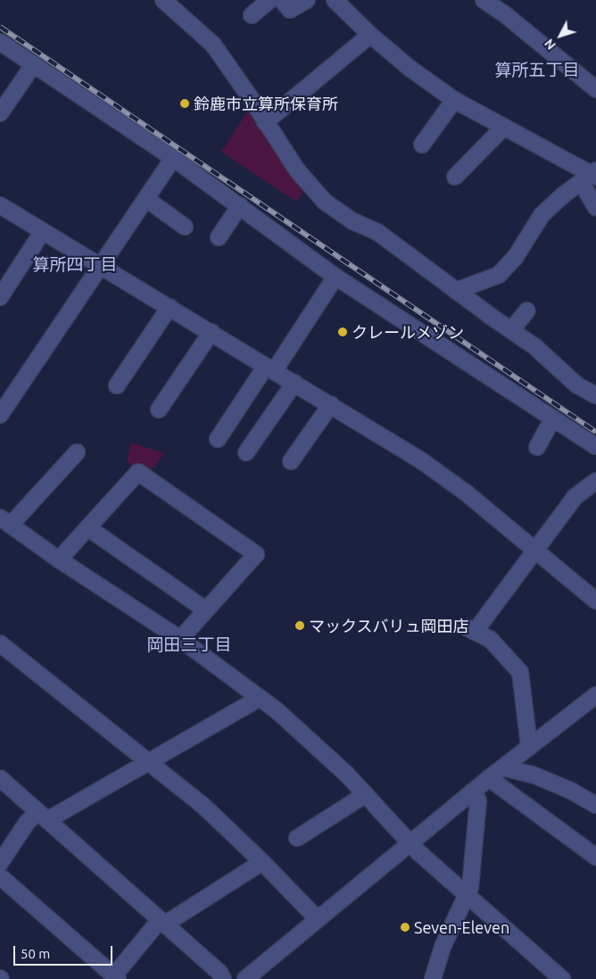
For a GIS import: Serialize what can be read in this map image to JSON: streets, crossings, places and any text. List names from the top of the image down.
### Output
{
  "districts": ["算所五丁目", "算所四丁目", "岡田三丁目"],
  "places": [
    "鈴鹿市立算所保育所",
    "クレールメゾン",
    "マックスバリュ岡田店",
    "Seven-Eleven"
  ],
  "scale_bar": "50 m",
  "north": "bottom left"
}
